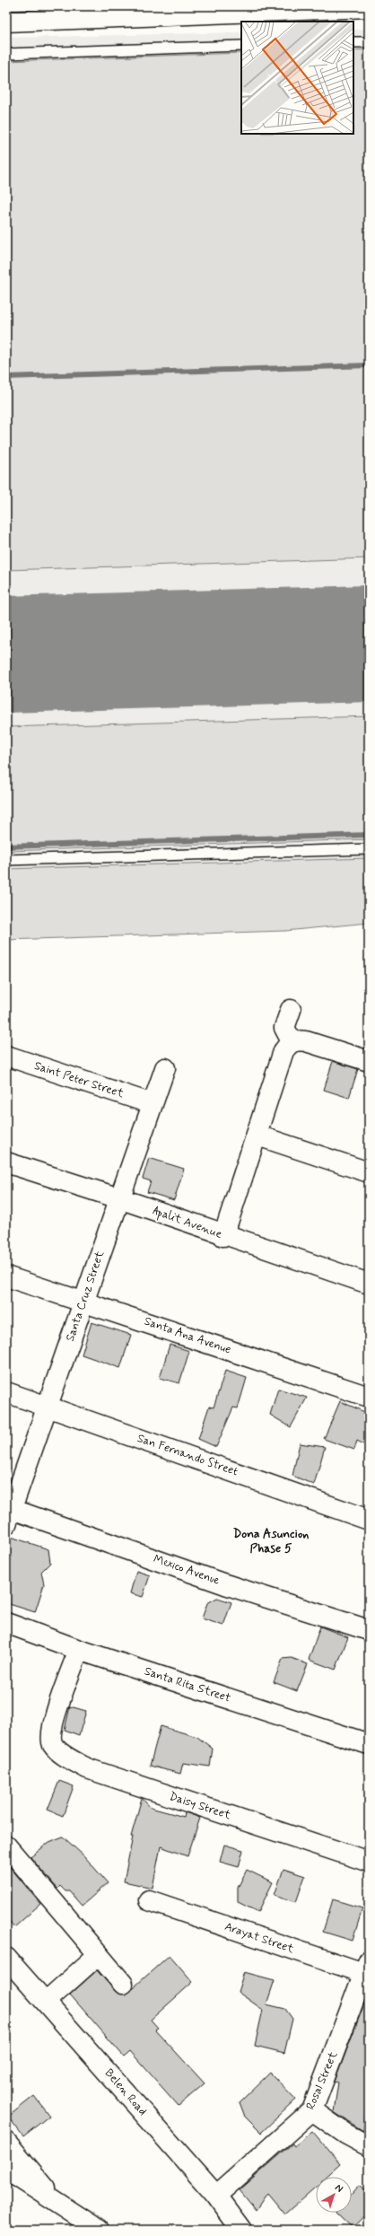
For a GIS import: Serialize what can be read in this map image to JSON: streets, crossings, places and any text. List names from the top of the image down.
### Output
{
  "streets": {
    "street": [
      "Saint Peter Street",
      "Apalit Avenue",
      "Santa Cruz Street",
      "Santa Ana Avenue",
      "San Fernando Street",
      "Mexico Avenue",
      "Santa Rita Street",
      "Daisy Street",
      "Arayat Street",
      "Rosal Street",
      "Belen Road"
    ]
  },
  "crossings": [
    ["Saint Peter Street", "Santa Cruz Street"],
    ["Apalit Avenue", "Santa Cruz Street"],
    ["Santa Cruz Street", "Santa Ana Avenue"],
    ["Santa Cruz Street", "San Fernando Street"],
    ["Santa Cruz Street", "Mexico Avenue"],
    ["Santa Rita Street", "Daisy Street"],
    ["Arayat Street", "Rosal Street"],
    ["Rosal Street", "Belen Road"]
  ],
  "districts": ["Dona Asuncion Phase 5"],
  "north": "top right"
}
